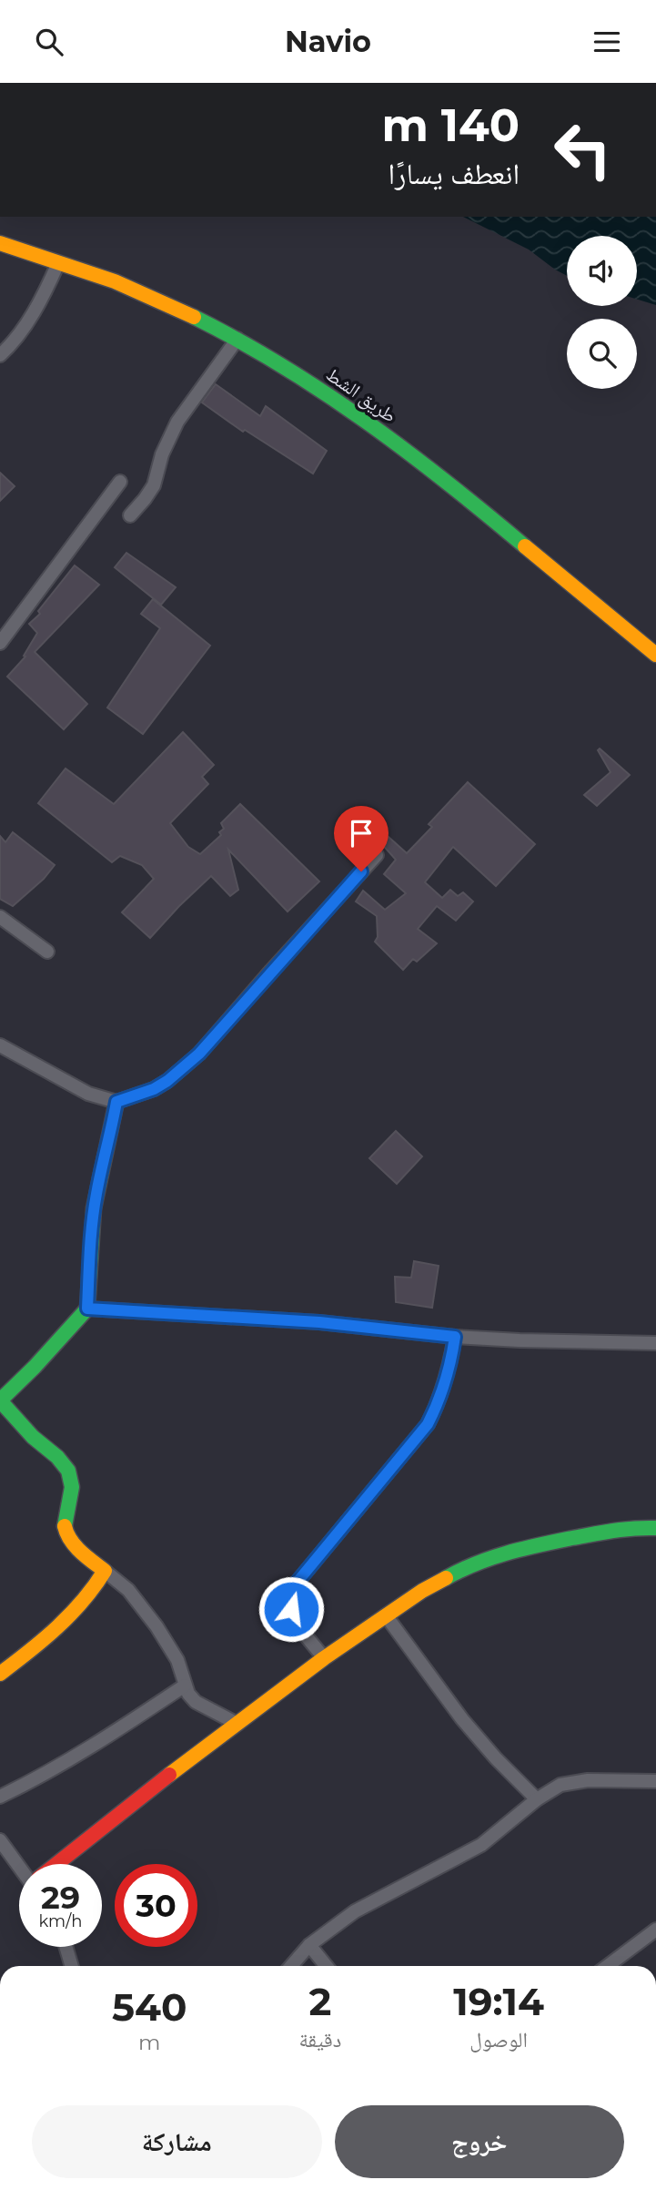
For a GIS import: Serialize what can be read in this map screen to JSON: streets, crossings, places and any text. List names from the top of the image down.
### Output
{
  "streets": {
    "street": ["طريق الشط"]
  },
  "page": {
    "header": "Navio",
    "turn": ["140 m", "انعطف يسارًا"],
    "speed": "29 km/h",
    "limit": "30",
    "eta": [
      "19:14",
      "الوصول",
      "2",
      "دقيقة",
      "540",
      "m"
    ],
    "buttons": ["خروج", "مشاركة"]
  }
}
